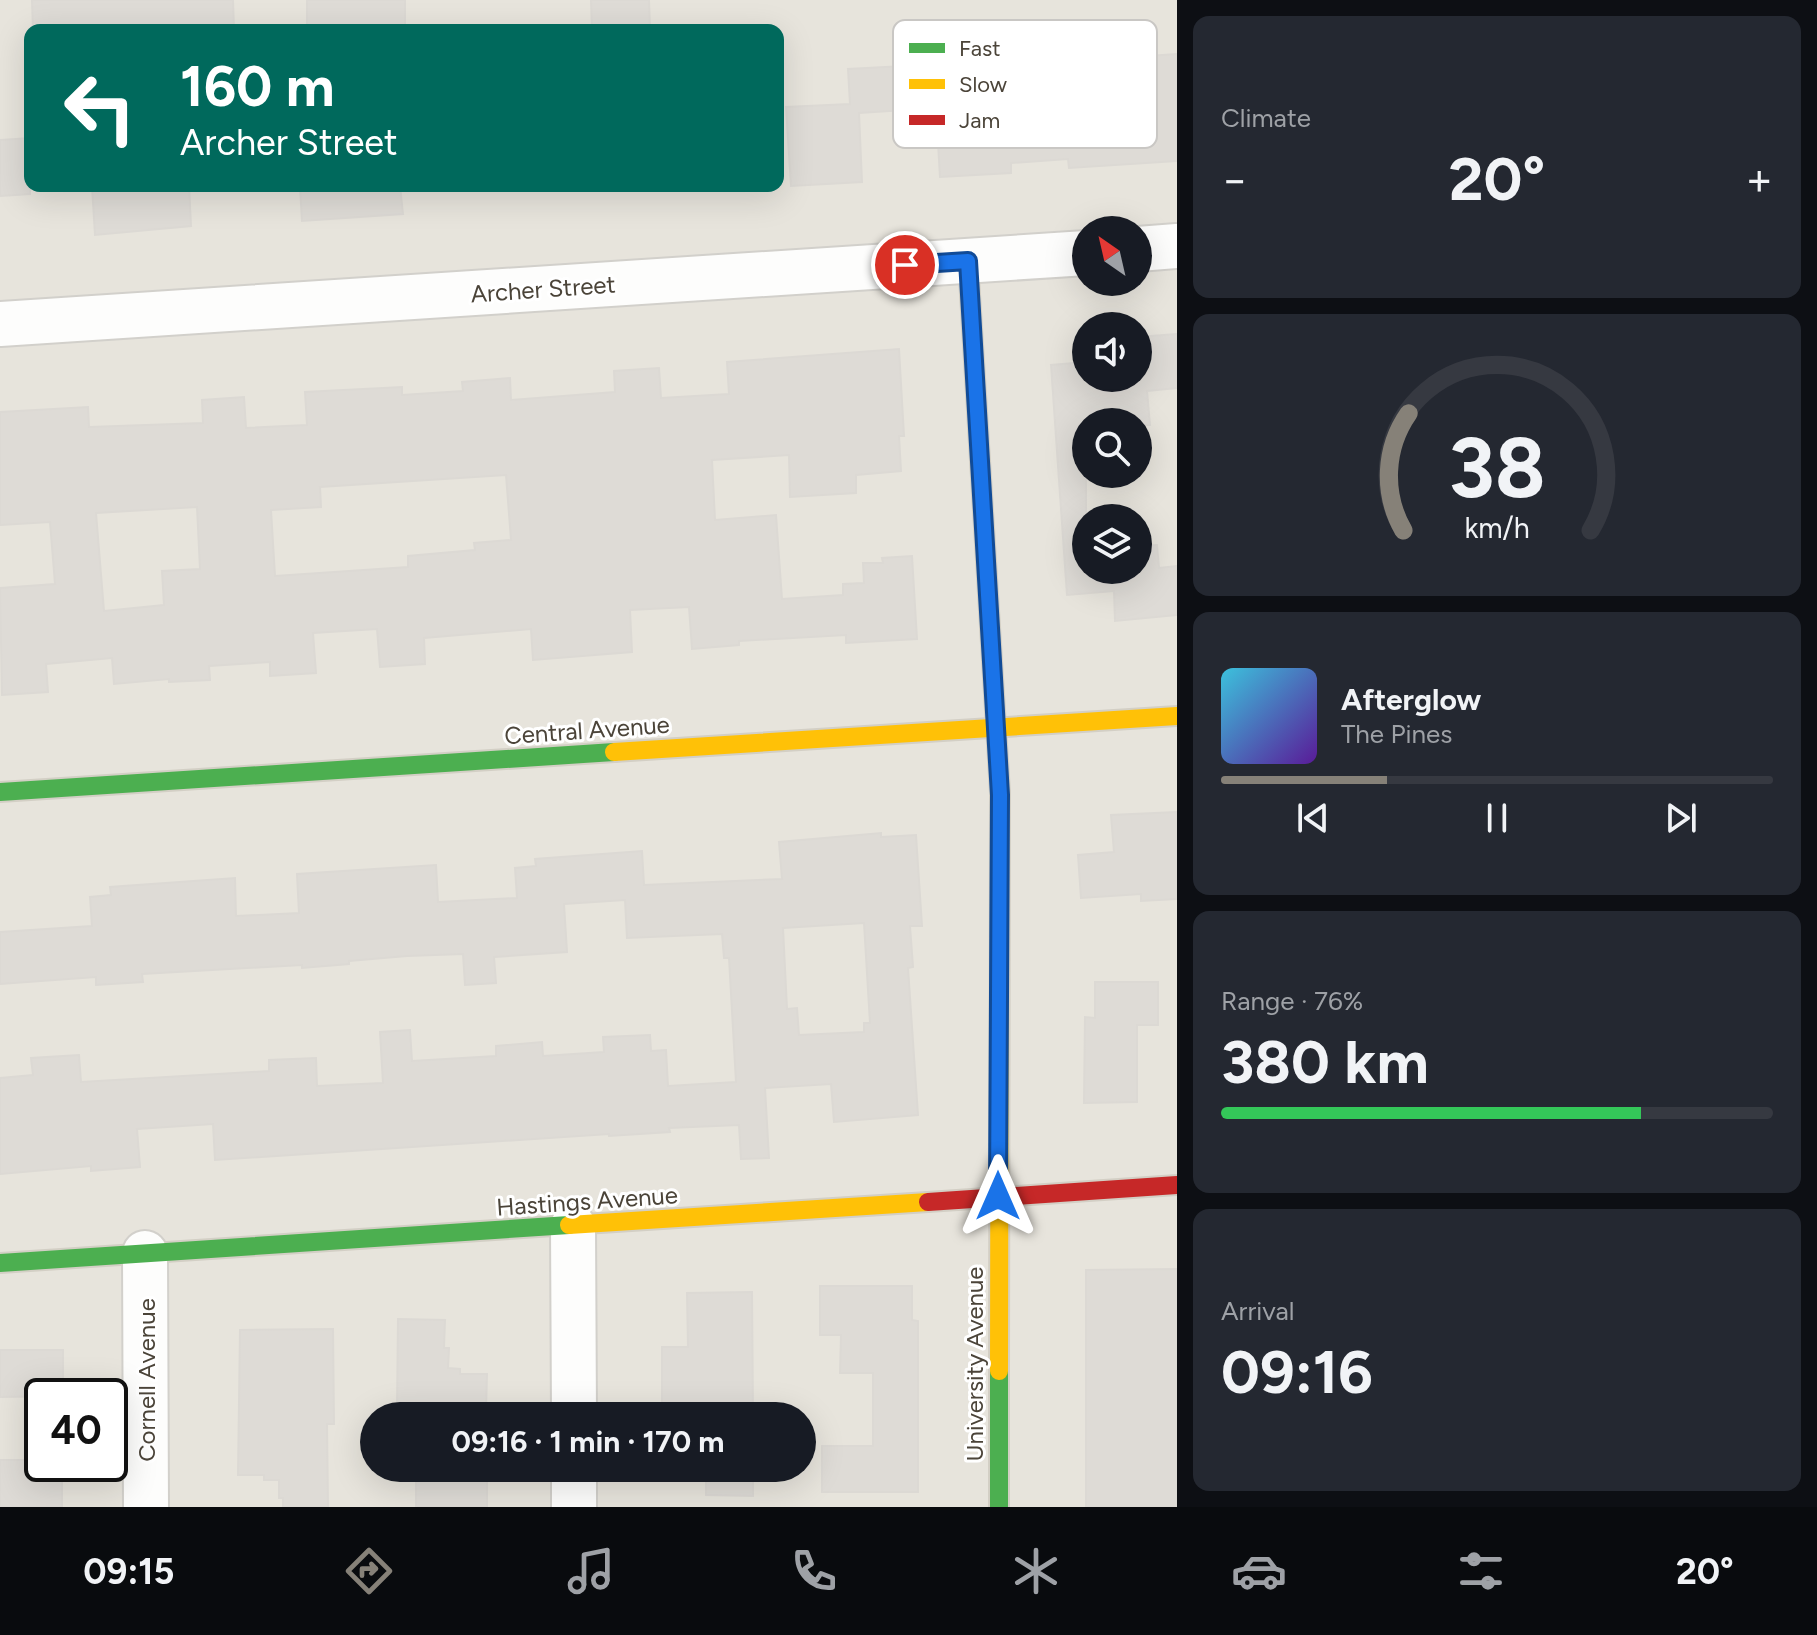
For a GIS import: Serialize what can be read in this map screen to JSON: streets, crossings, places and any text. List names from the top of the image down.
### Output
{
  "streets": {
    "street": [
      "Archer Street",
      "Central Avenue",
      "Hastings Avenue",
      "University Avenue",
      "Cornell Avenue"
    ]
  },
  "crossings": [
    ["Archer Street", "University Avenue"],
    ["Central Avenue", "University Avenue"],
    ["Hastings Avenue", "University Avenue"],
    ["Hastings Avenue", "Cornell Avenue"]
  ],
  "legend": ["Fast", "Slow", "Jam"],
  "north": "top left",
  "page": {
    "tile": [
      "Climate",
      ["Range · 76%", "380 km"],
      ["Arrival", "09:16"]
    ],
    "turn": ["160 m", "Archer Street"],
    "heat": ["−", "20°", "+"],
    "song": ["Afterglow", "The Pines"],
    "limit": "40",
    "trip": "09:16 · 1 min · 170 m",
    "tabs": ["09:15", "20°"],
    "gauge": ["38", "km/h"]
  }
}
